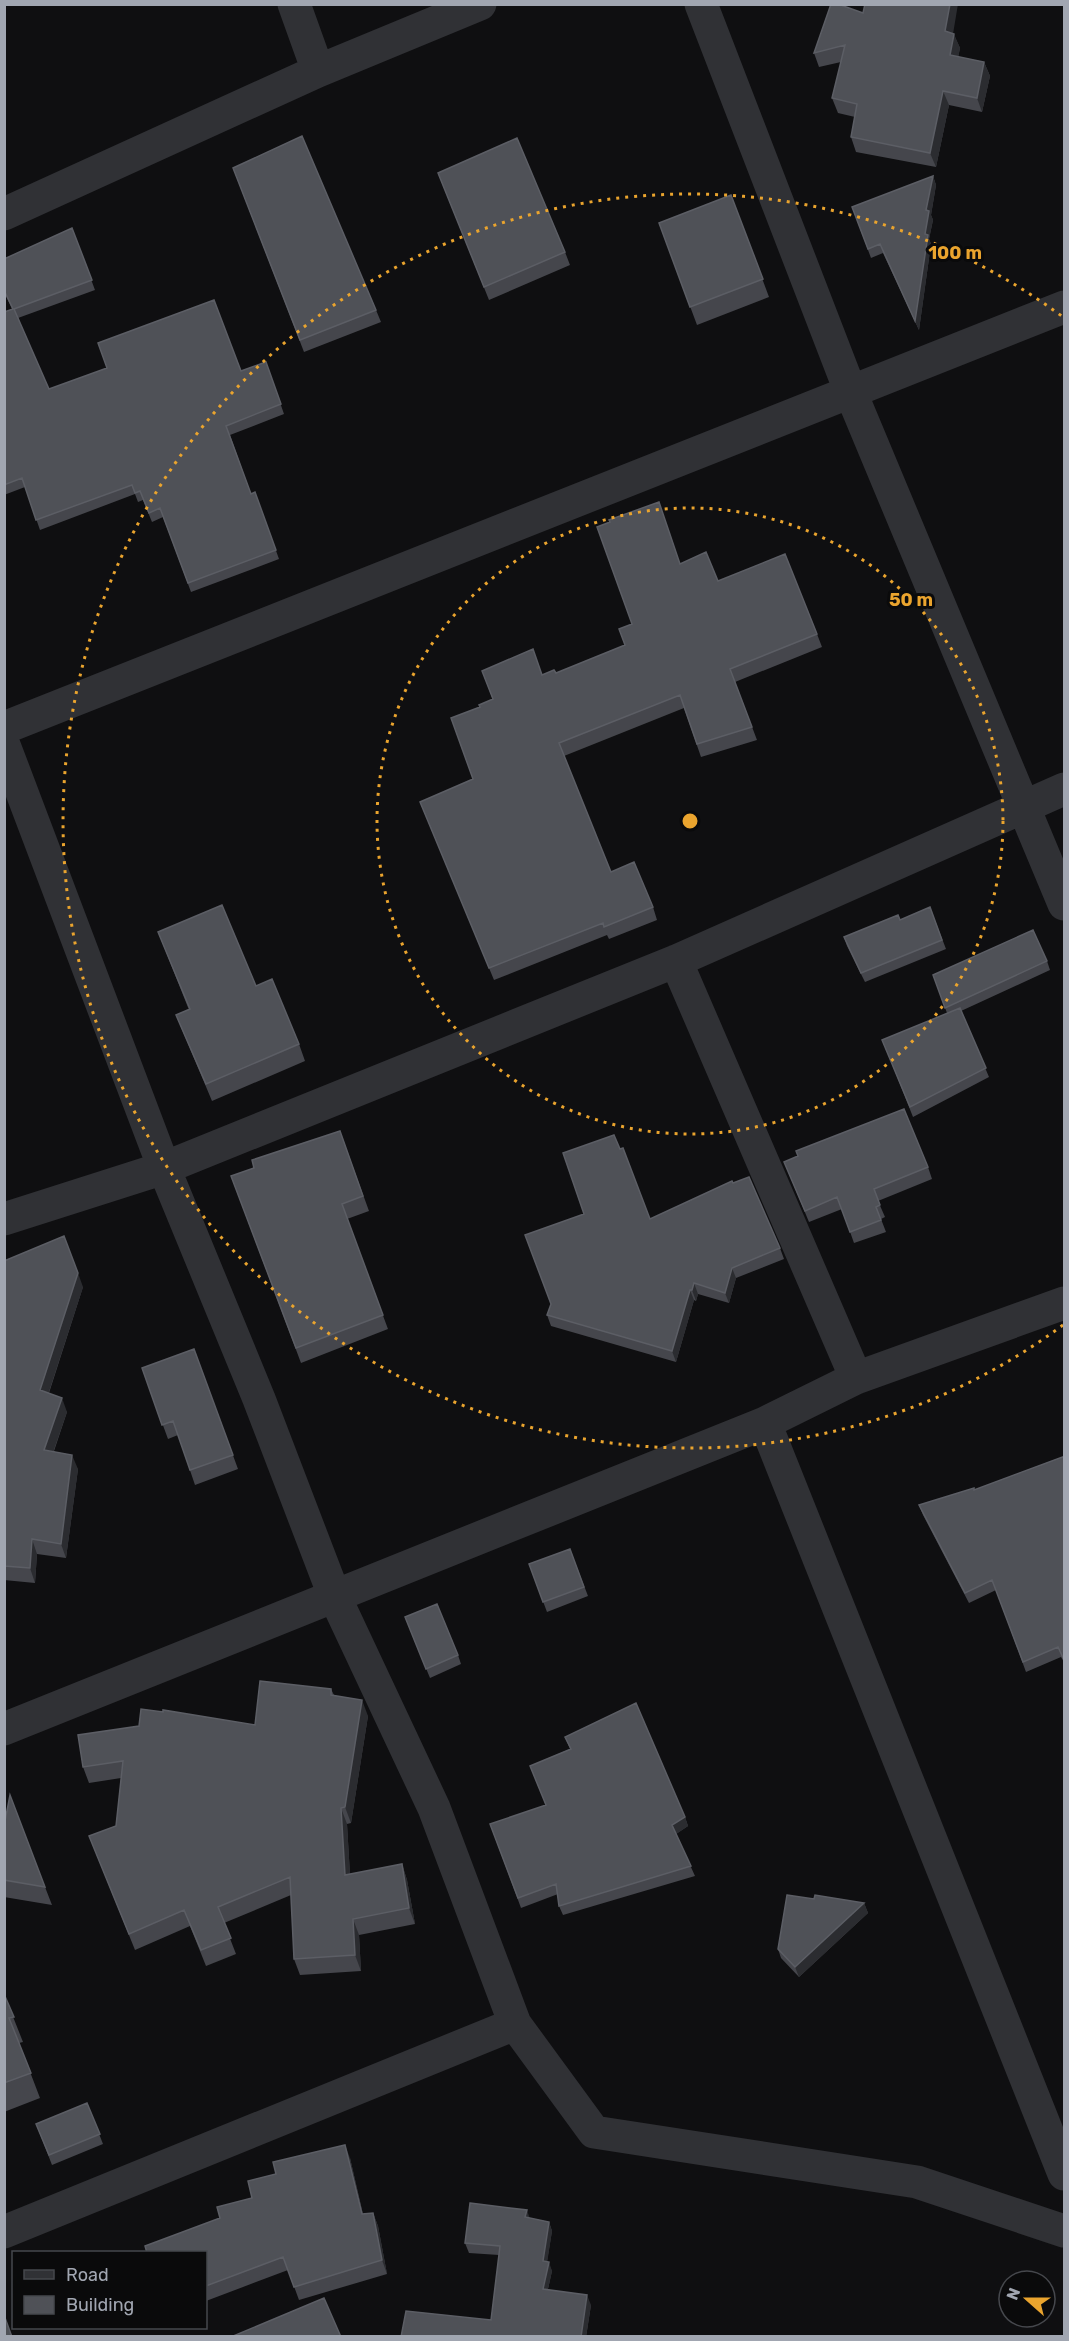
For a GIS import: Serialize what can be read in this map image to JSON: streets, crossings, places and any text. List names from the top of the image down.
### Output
{
  "legend": ["Road", "Building"],
  "north": "left",
  "rings": ["100 m", "50 m"]
}
